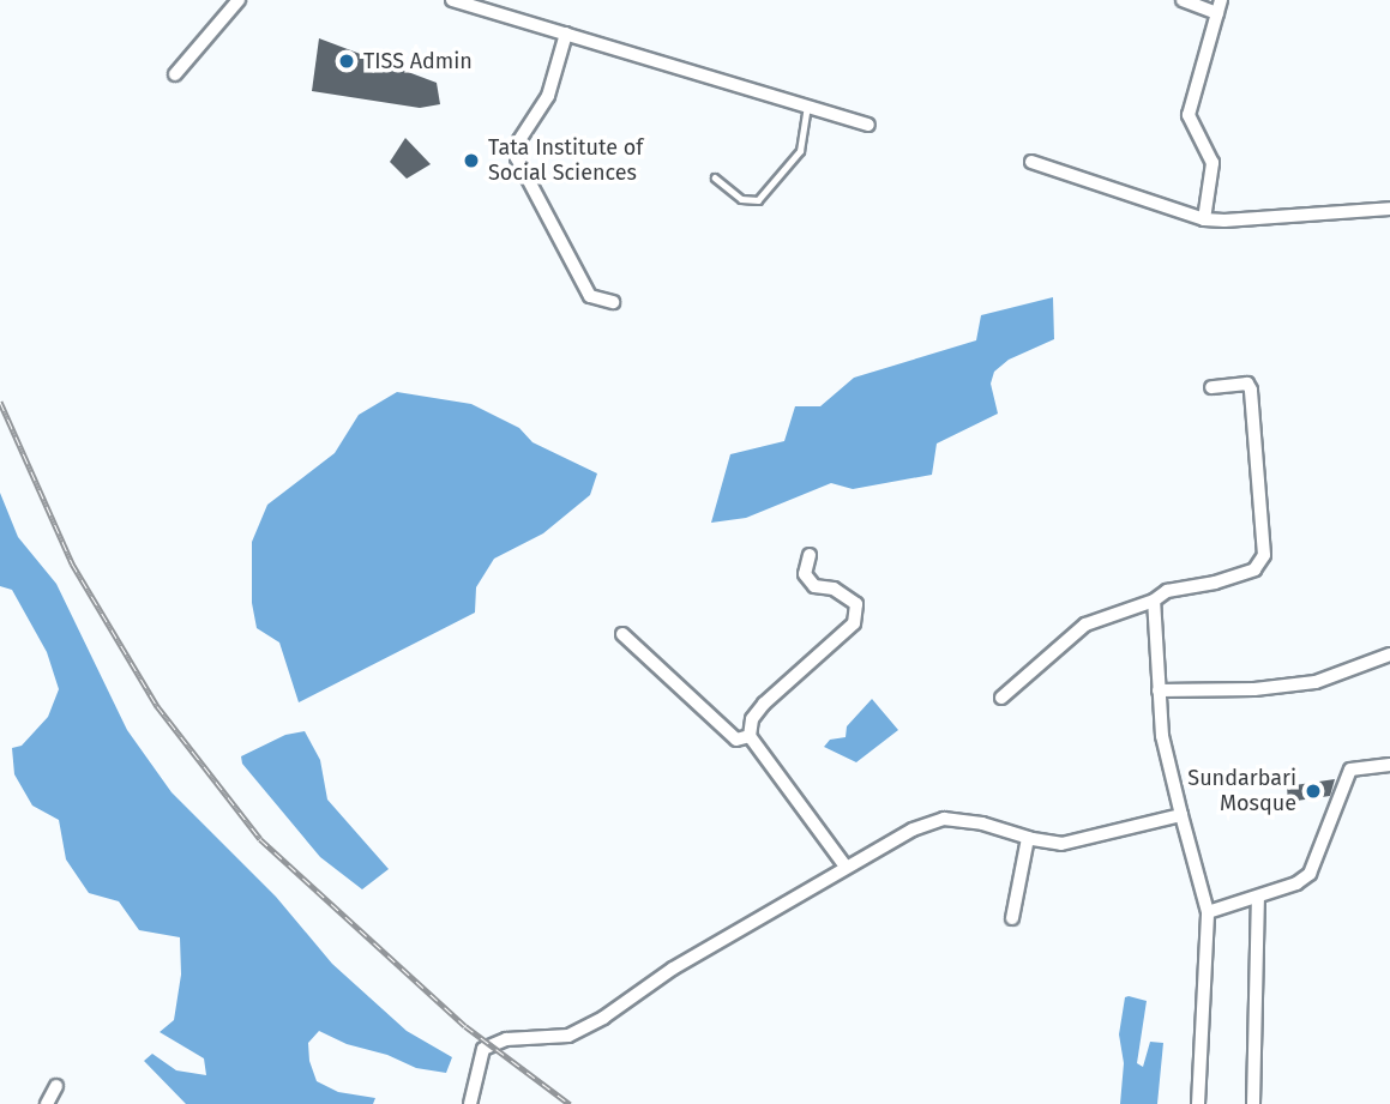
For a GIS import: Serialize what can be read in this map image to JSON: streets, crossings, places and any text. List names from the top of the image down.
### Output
{
  "places": ["TISS Admin", "Tata Institute of Social Sciences", "Sundarbari Mosque"]
}
